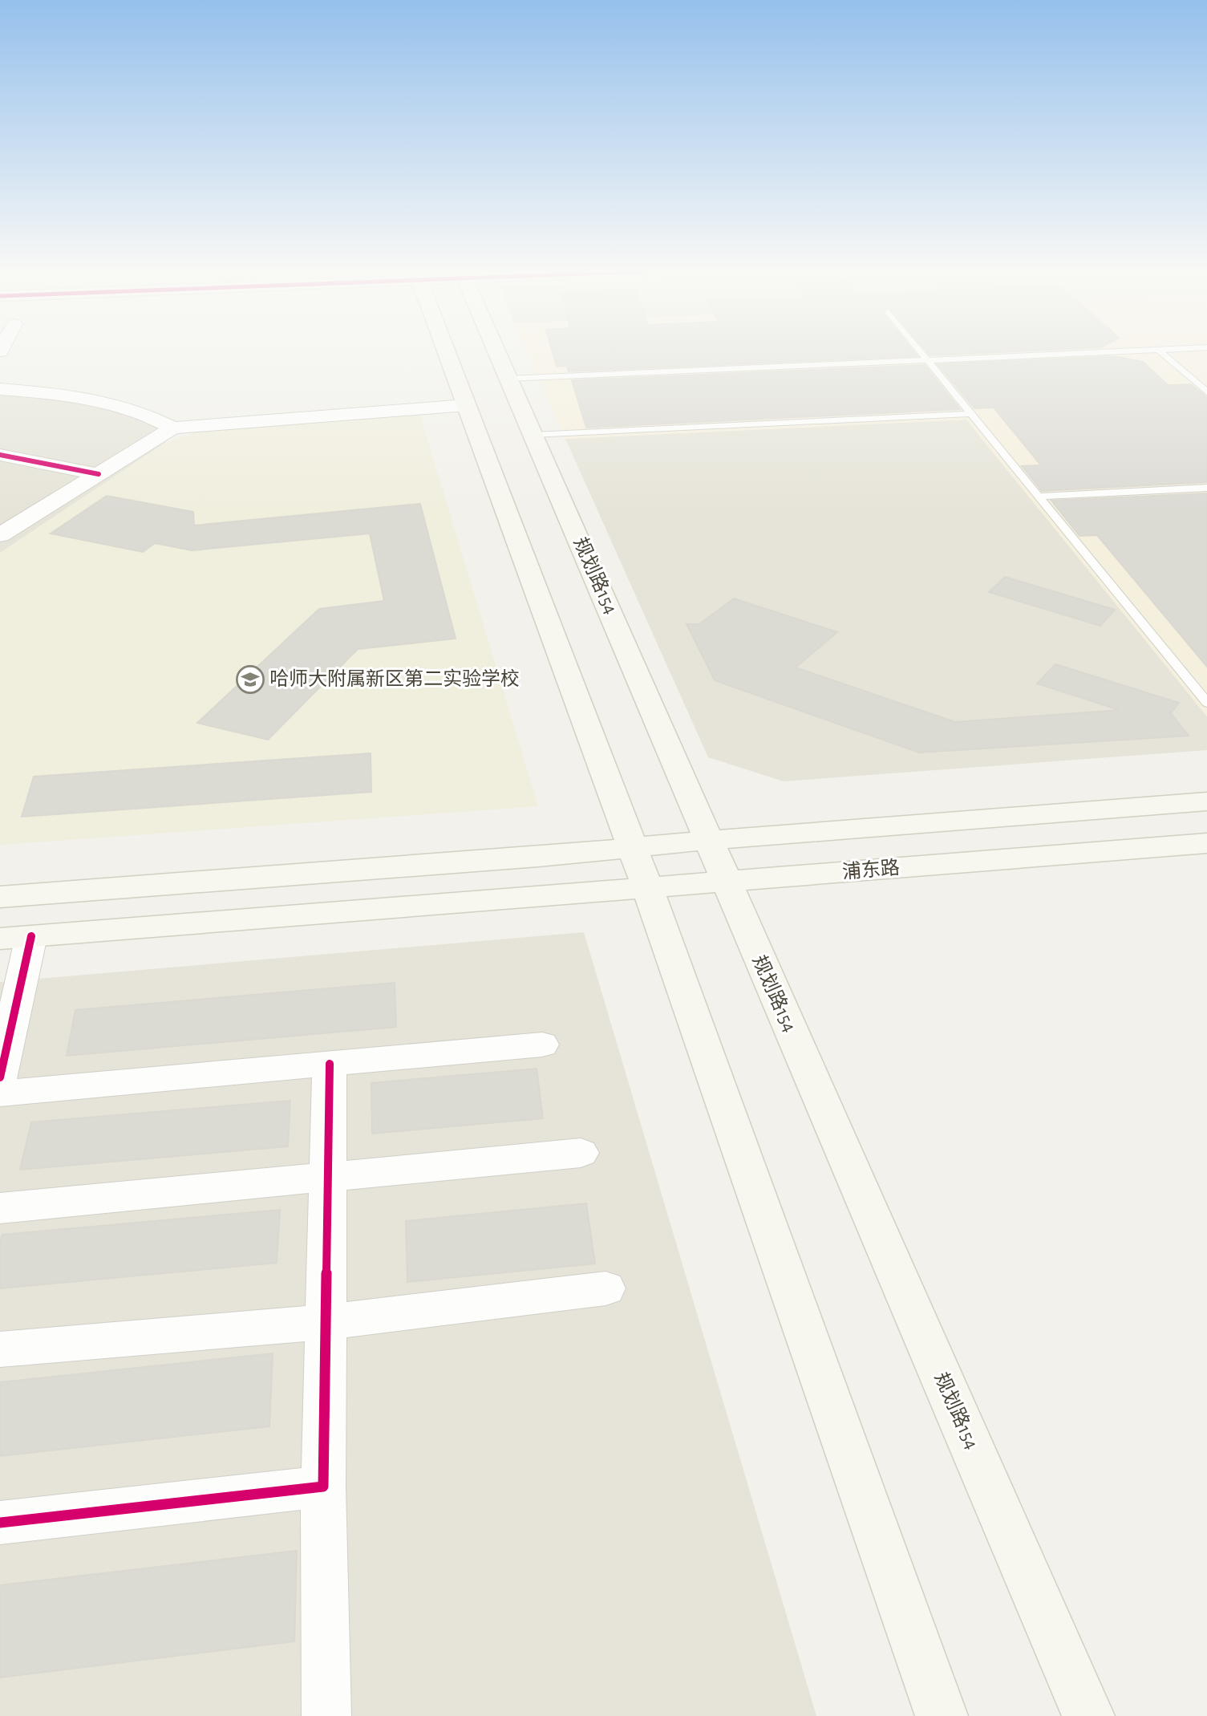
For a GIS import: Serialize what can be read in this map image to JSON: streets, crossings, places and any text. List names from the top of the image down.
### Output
{
  "streets": {
    "main road": ["规划路154", "浦东路"]
  },
  "crossings": [
    ["规划路154", "浦东路"]
  ],
  "places": {
    "school or university": ["哈师大附属新区第二实验学校"]
  }
}
